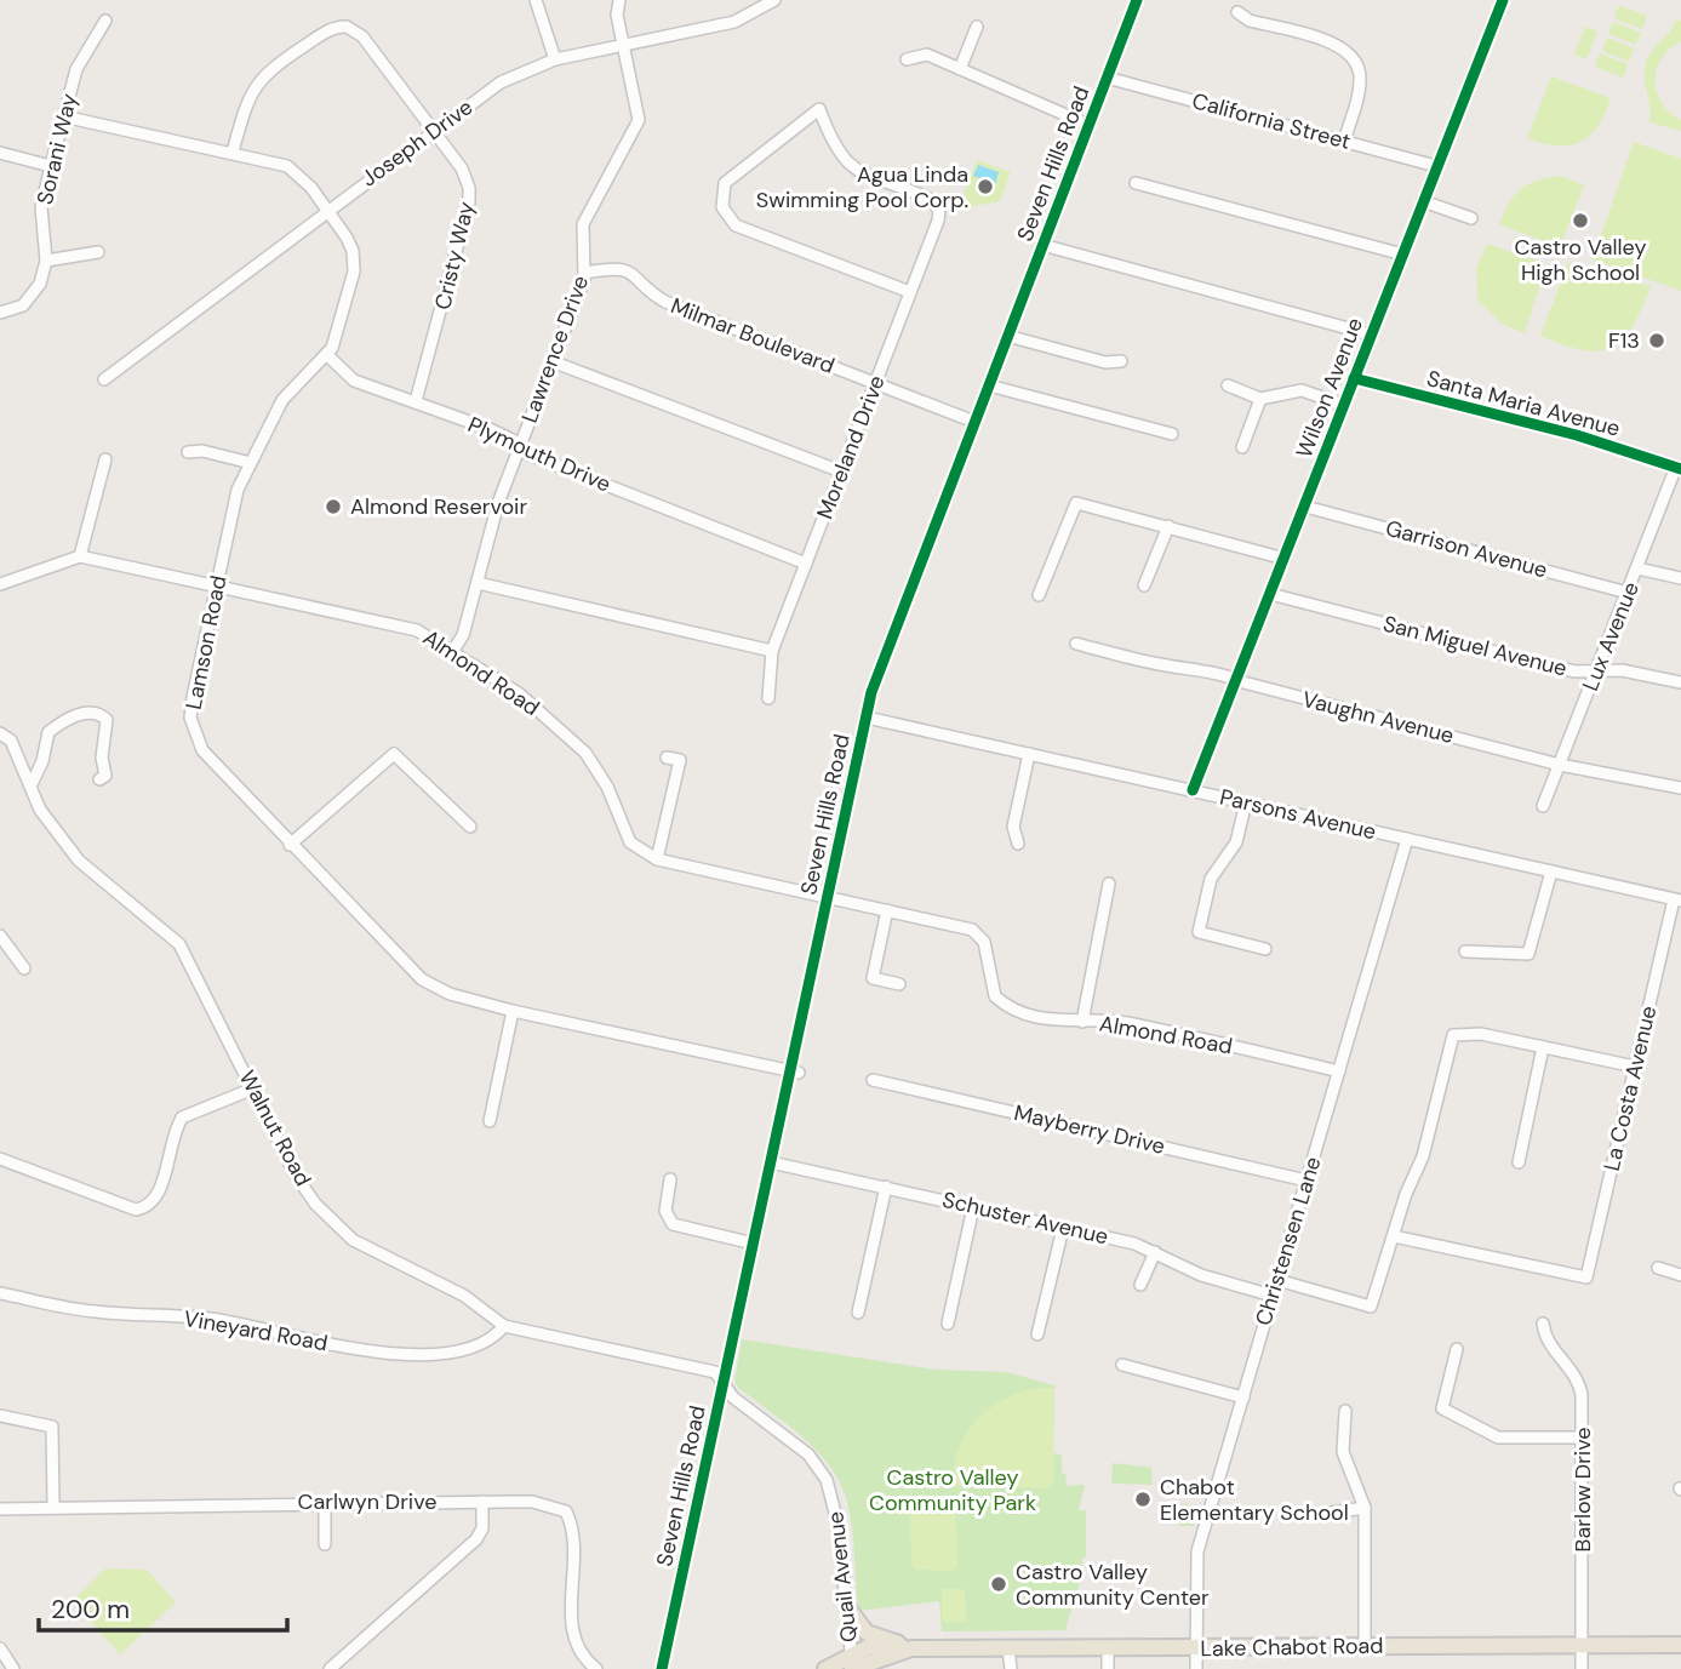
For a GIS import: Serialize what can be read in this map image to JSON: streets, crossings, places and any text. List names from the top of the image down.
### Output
{
  "streets": {
    "main road": ["Lake Chabot Road"],
    "street": [
      "California Street",
      "Joseph Drive",
      "Sorani Way",
      "Seven Hills Road",
      "Cristy Way",
      "Milmar Boulevard",
      "Lawrence Drive",
      "Wilson Avenue",
      "Santa Maria Avenue",
      "Moreland Drive",
      "Plymouth Drive",
      "Garrison Avenue",
      "Lux Avenue",
      "Lamson Road",
      "San Miguel Avenue",
      "Almond Road",
      "Vaughn Avenue",
      "Parsons Avenue",
      "La Costa Avenue",
      "Walnut Road",
      "Mayberry Drive",
      "Schuster Avenue",
      "Christensen Lane",
      "Vineyard Road",
      "Barlow Drive",
      "Carlwyn Drive",
      "Quail Avenue"
    ]
  },
  "crossings": [
    ["California Street", "Seven Hills Road"],
    ["California Street", "Wilson Avenue"],
    ["Joseph Drive", "Cristy Way"],
    ["Joseph Drive", "Lawrence Drive"],
    ["Joseph Drive", "Lamson Road"],
    ["Sorani Way", "Lamson Road"],
    ["Seven Hills Road", "Milmar Boulevard"],
    ["Seven Hills Road", "Lamson Road"],
    ["Seven Hills Road", "Almond Road"],
    ["Seven Hills Road", "Parsons Avenue"],
    ["Seven Hills Road", "Walnut Road"],
    ["Seven Hills Road", "Schuster Avenue"],
    ["Seven Hills Road", "Quail Avenue"],
    ["Cristy Way", "Plymouth Drive"],
    ["Cristy Way", "Lamson Road"],
    ["Milmar Boulevard", "Lawrence Drive"],
    ["Milmar Boulevard", "Moreland Drive"],
    ["Lawrence Drive", "Plymouth Drive"],
    ["Lawrence Drive", "Almond Road"],
    ["Wilson Avenue", "Santa Maria Avenue"],
    ["Wilson Avenue", "Garrison Avenue"],
    ["Wilson Avenue", "San Miguel Avenue"],
    ["Wilson Avenue", "Vaughn Avenue"],
    ["Wilson Avenue", "Parsons Avenue"],
    ["Santa Maria Avenue", "Lux Avenue"],
    ["Moreland Drive", "Plymouth Drive"],
    ["Plymouth Drive", "Lamson Road"],
    ["Garrison Avenue", "Lux Avenue"],
    ["Lux Avenue", "San Miguel Avenue"],
    ["Lux Avenue", "Vaughn Avenue"],
    ["Lamson Road", "Almond Road"],
    ["Almond Road", "Christensen Lane"],
    ["Parsons Avenue", "La Costa Avenue"],
    ["Parsons Avenue", "Christensen Lane"],
    ["Walnut Road", "Vineyard Road"],
    ["Walnut Road", "Quail Avenue"],
    ["Mayberry Drive", "Christensen Lane"],
    ["Schuster Avenue", "Christensen Lane"],
    ["Christensen Lane", "Lake Chabot Road"],
    ["Barlow Drive", "Lake Chabot Road"],
    ["Quail Avenue", "Lake Chabot Road"]
  ],
  "parks": ["Castro Valley Community Park"],
  "places": [
    "Agua Linda Swimming Pool Corp.",
    "Castro Valley High School",
    "F13",
    "Almond Reservoir",
    "Chabot Elementary School",
    "Castro Valley Community Center"
  ],
  "scale_bar": "200 m"
}
